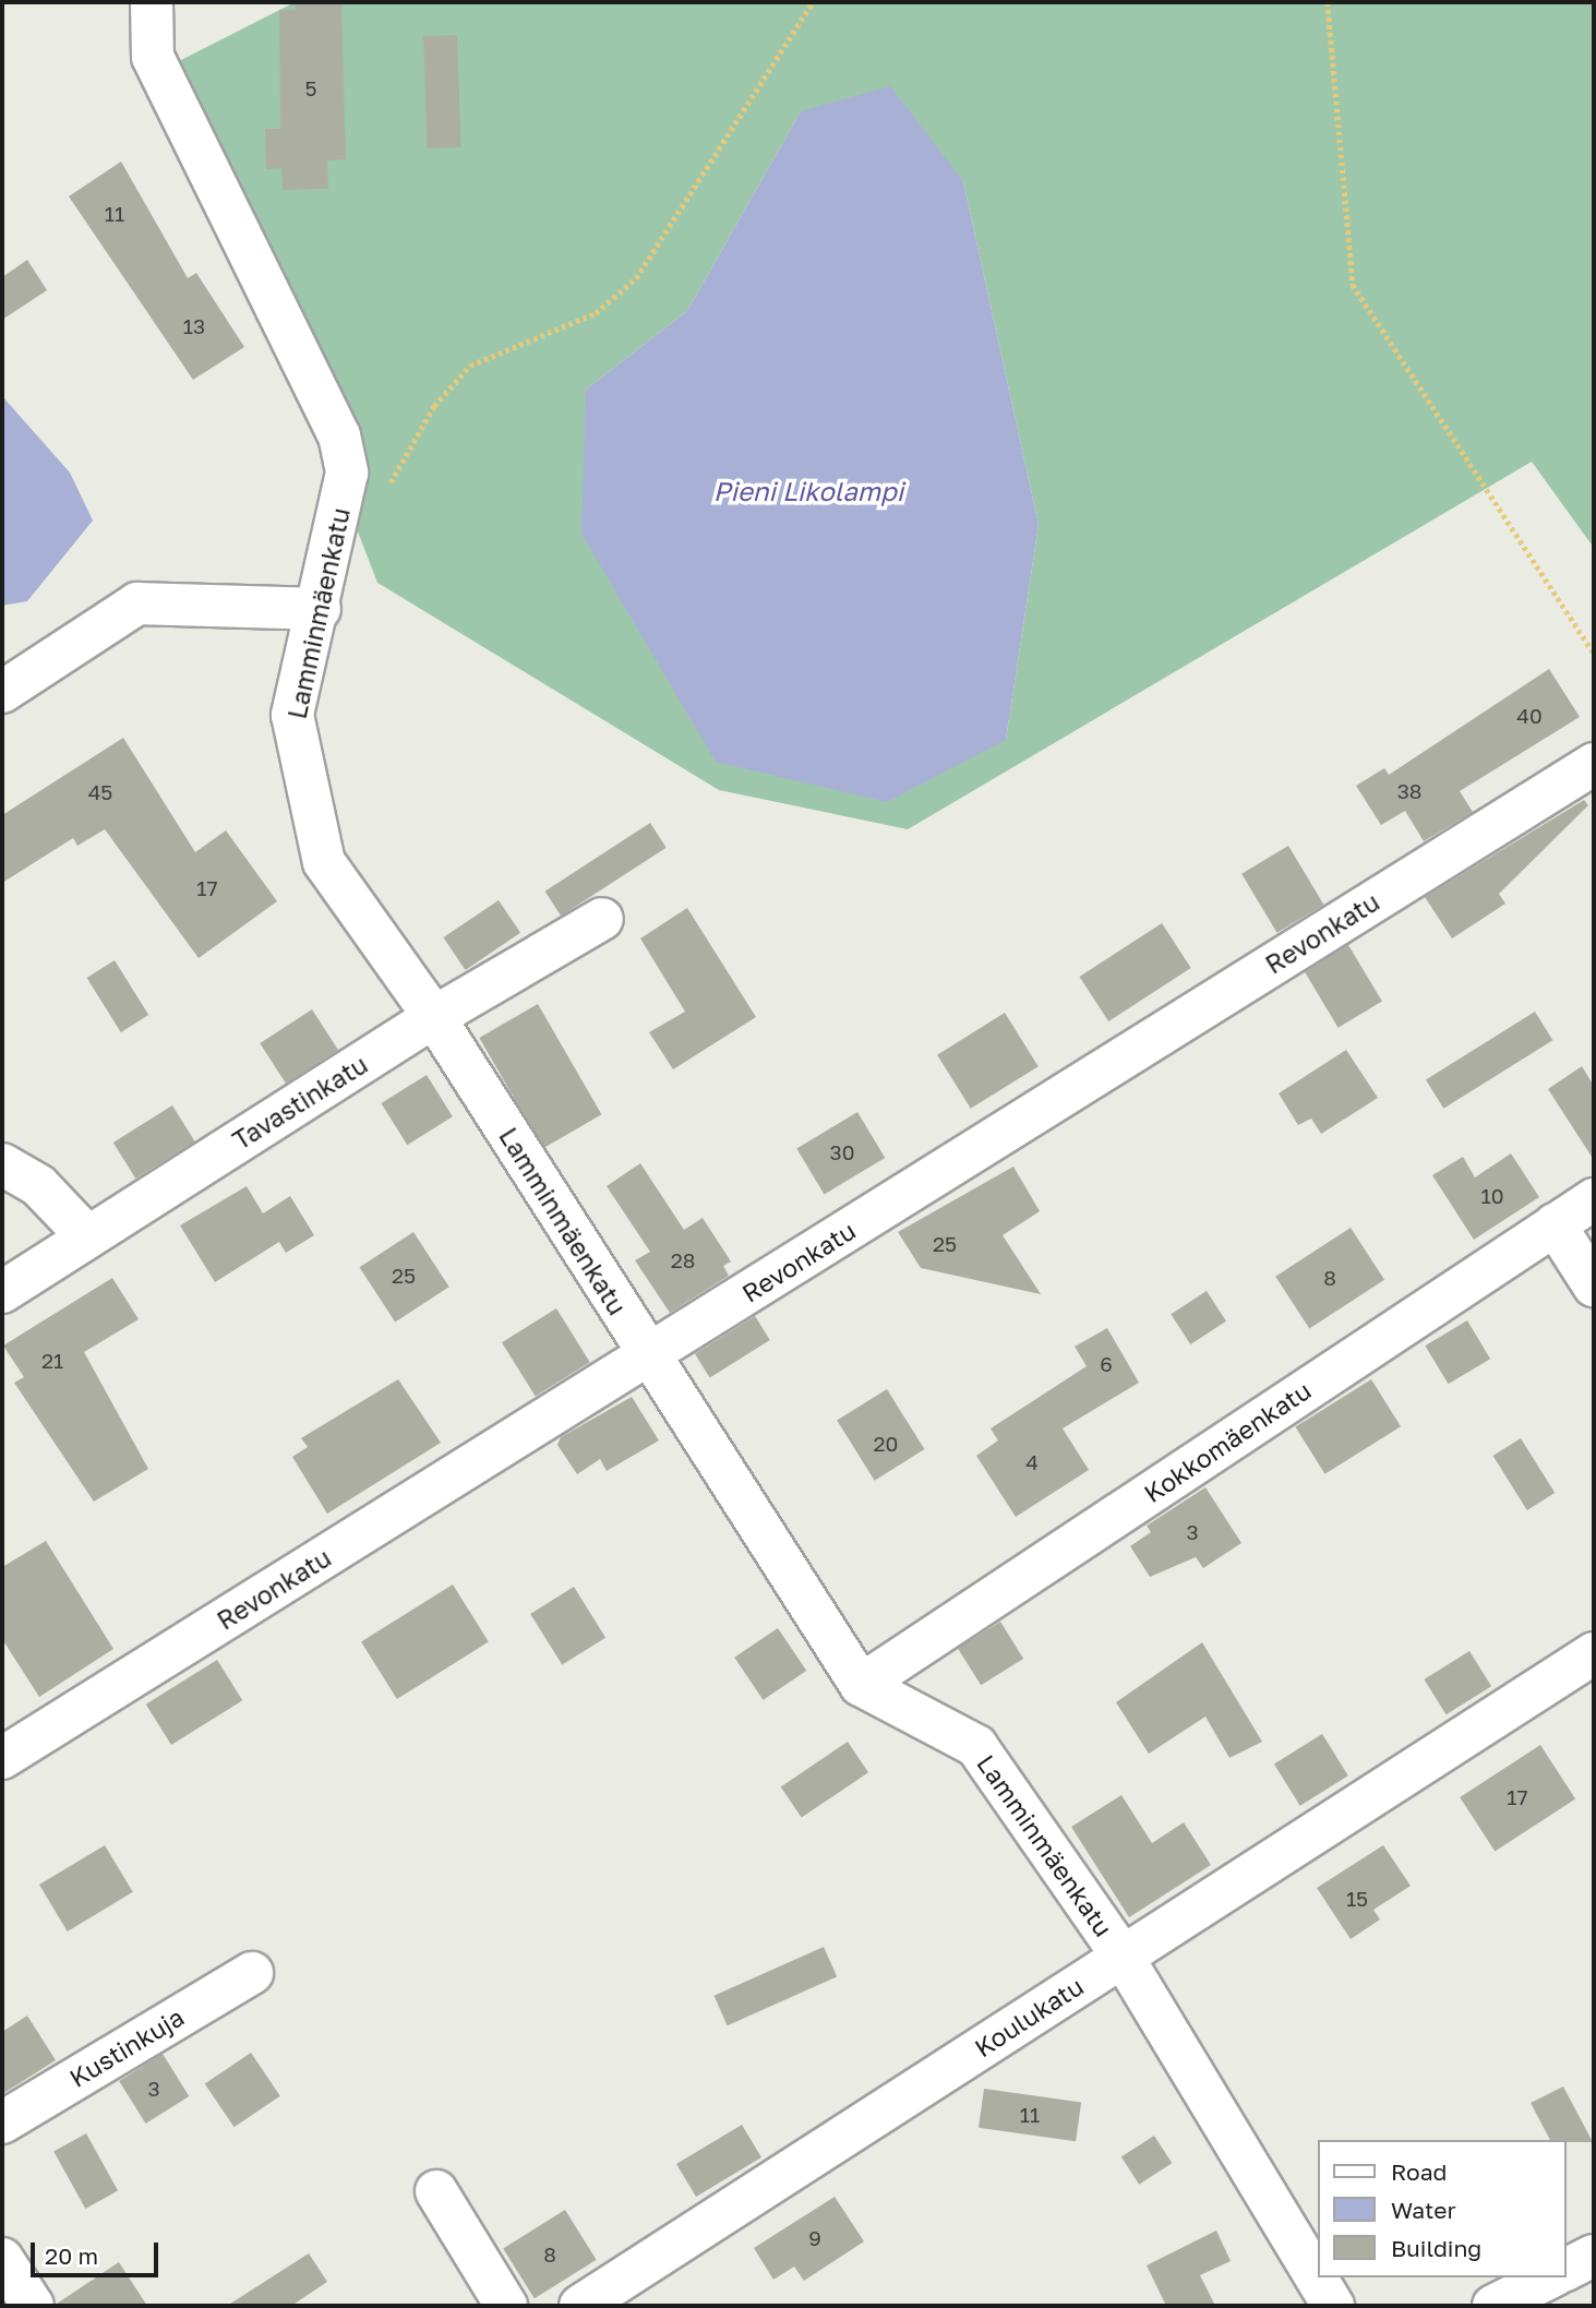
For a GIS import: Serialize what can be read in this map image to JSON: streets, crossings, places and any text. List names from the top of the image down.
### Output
{
  "streets": {
    "street": [
      "Lamminmäenkatu",
      "Revonkatu",
      "Tavastinkatu",
      "Kokkomäenkatu",
      "Koulukatu",
      "Kustinkuja"
    ]
  },
  "crossings": [
    ["Lamminmäenkatu", "Revonkatu"],
    ["Lamminmäenkatu", "Tavastinkatu"],
    ["Lamminmäenkatu", "Kokkomäenkatu"],
    ["Lamminmäenkatu", "Koulukatu"]
  ],
  "water": ["Pieni Likolampi"],
  "house_numbers": [
    "5",
    "11",
    "13",
    "40",
    "38",
    "45",
    "17",
    "30",
    "10",
    "25",
    "28",
    "25",
    "8",
    "21",
    "6",
    "20",
    "4",
    "3",
    "17",
    "15",
    "3",
    "11",
    "9",
    "8"
  ],
  "legend": ["Road", "Water", "Building"],
  "scale_bar": "20 m"
}
